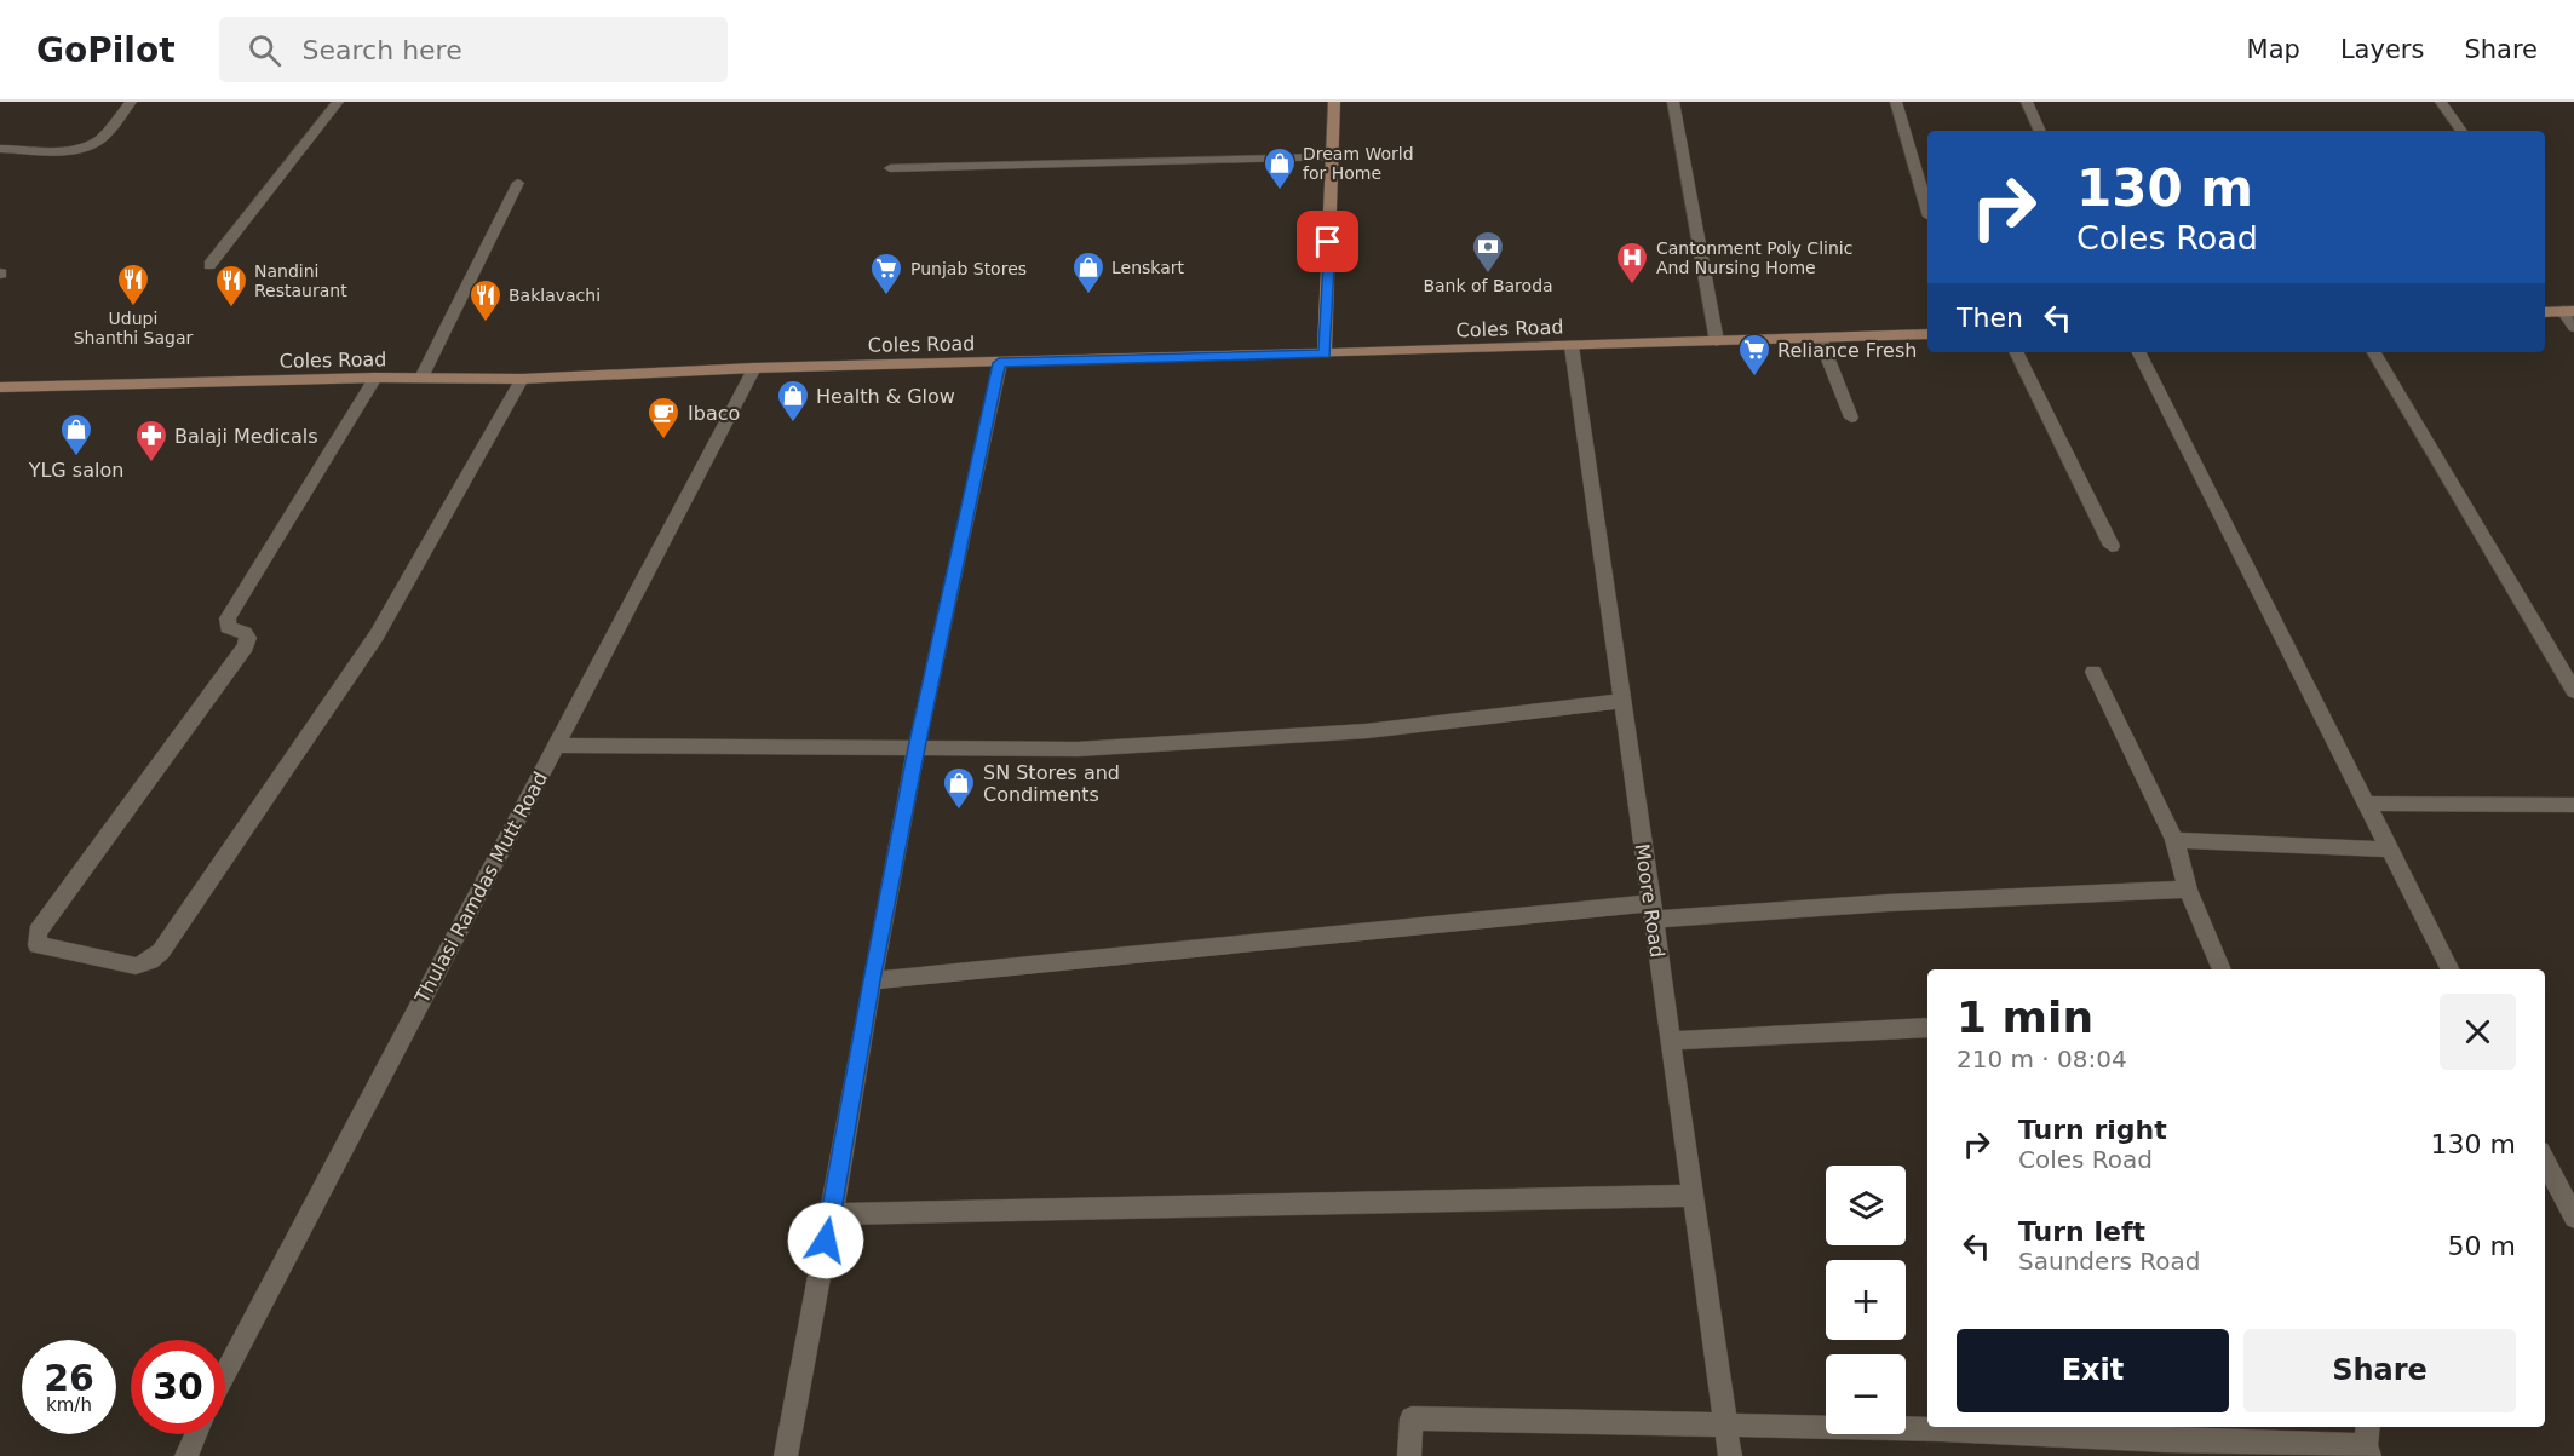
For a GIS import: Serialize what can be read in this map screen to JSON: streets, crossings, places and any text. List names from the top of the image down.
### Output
{
  "streets": {
    "street": ["Coles Road", "Thulasi Ramdas Mutt Road", "Moore Road"]
  },
  "crossings": [
    ["Coles Road", "Thulasi Ramdas Mutt Road"],
    ["Coles Road", "Moore Road"]
  ],
  "places": {
    "shop": [
      "Dream World for Home",
      "Lenskart",
      "Health & Glow",
      "YLG salon",
      "SN Stores and Condiments"
    ],
    "bank": ["Bank of Baroda"],
    "hospital": ["Cantonment Poly Clinic And Nursing Home"],
    "supermarket": ["Punjab Stores", "Reliance Fresh"],
    "restaurant": ["Udupi Shanthi Sagar", "Nandini Restaurant", "Baklavachi"],
    "cafe": ["Ibaco"],
    "pharmacy": ["Balaji Medicals"]
  },
  "page": {
    "header": "GoPilot",
    "search": "Search here",
    "nav": ["Map", "Layers", "Share"],
    "turn": ["130 m", "Coles Road"],
    "then": "Then",
    "heading": ["1 min", "210 m · 08:04"],
    "list": [
      {
        "name": "Turn right",
        "note": "Coles Road",
        "value": "130 m"
      },
      {
        "name": "Turn left",
        "note": "Saunders Road",
        "value": "50 m"
      }
    ],
    "map_buttons": ["+", "−"],
    "buttons": ["Exit", "Share"],
    "speed": "26 km/h",
    "limit": "30"
  }
}
